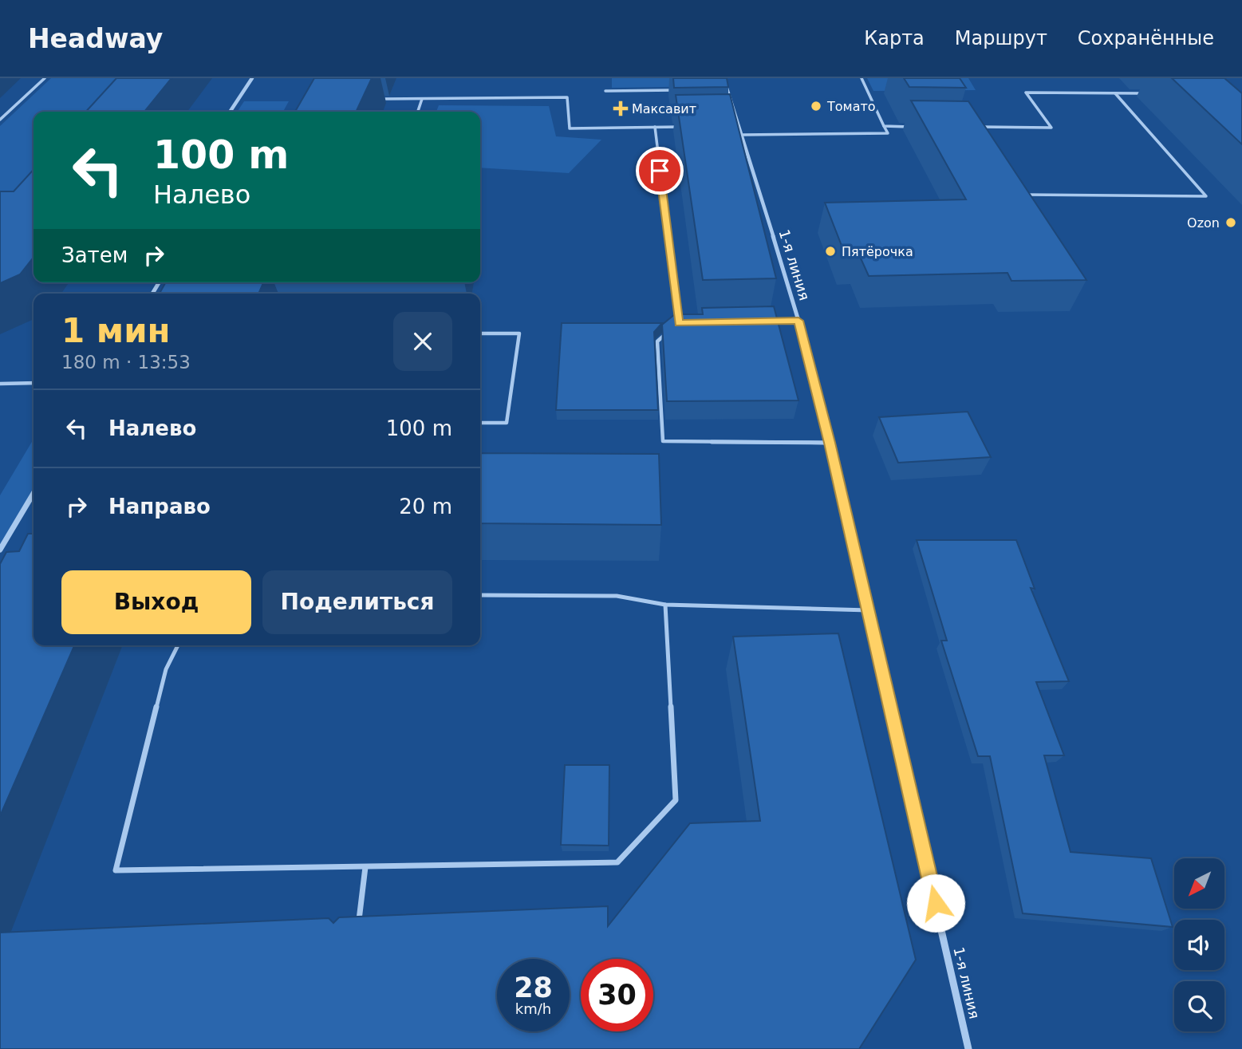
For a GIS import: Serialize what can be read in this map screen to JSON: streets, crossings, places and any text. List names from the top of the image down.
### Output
{
  "streets": {
    "street": ["1-я линия"]
  },
  "places": {
    "other": ["Томато", "Ozon", "Пятёрочка"],
    "health": ["Максавит"]
  },
  "north": "bottom left",
  "page": {
    "header": "Headway",
    "nav": ["Карта", "Маршрут", "Сохранённые"],
    "turn": ["100 m", "Налево"],
    "then": "Затем",
    "heading": ["1 мин", "180 m · 13:53"],
    "list": [
      {
        "name": "Налево",
        "value": "100 m"
      },
      {
        "name": "Направо",
        "value": "20 m"
      }
    ],
    "buttons": ["Выход", "Поделиться"],
    "speed": "28 km/h",
    "limit": "30"
  }
}
